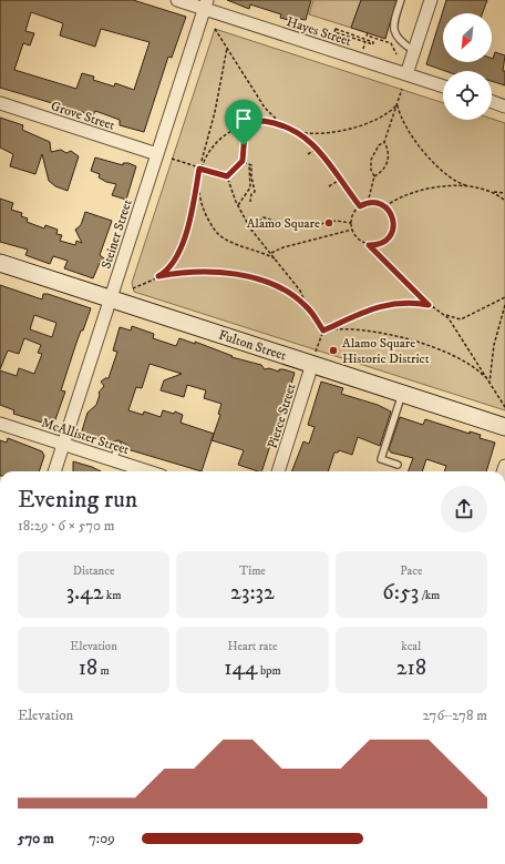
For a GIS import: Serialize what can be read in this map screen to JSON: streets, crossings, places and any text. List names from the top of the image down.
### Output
{
  "streets": {
    "street": [
      "Hayes Street",
      "Grove Street",
      "Steiner Street",
      "Fulton Street",
      "Pierce Street",
      "McAllister Street"
    ]
  },
  "crossings": [
    ["Hayes Street", "Steiner Street"],
    ["Grove Street", "Steiner Street"],
    ["Steiner Street", "Fulton Street"],
    ["Steiner Street", "McAllister Street"],
    ["Fulton Street", "Pierce Street"]
  ],
  "places": ["Alamo Square", "Alamo Square Historic District"],
  "north": "bottom left",
  "page": {
    "heading": ["Evening run", "18:29 · 6 × 570 m"],
    "stats": [
      ["Distance", "3.42 km"],
      ["Time", "23:32"],
      ["Pace", "6:53 /km"],
      ["Elevation", "18 m"],
      ["Heart rate", "144 bpm"],
      ["kcal", "218"]
    ],
    "chart": ["Elevation", "276–278 m"],
    "list": [
      {
        "name": "570 m",
        "note": "7:09"
      }
    ]
  }
}
